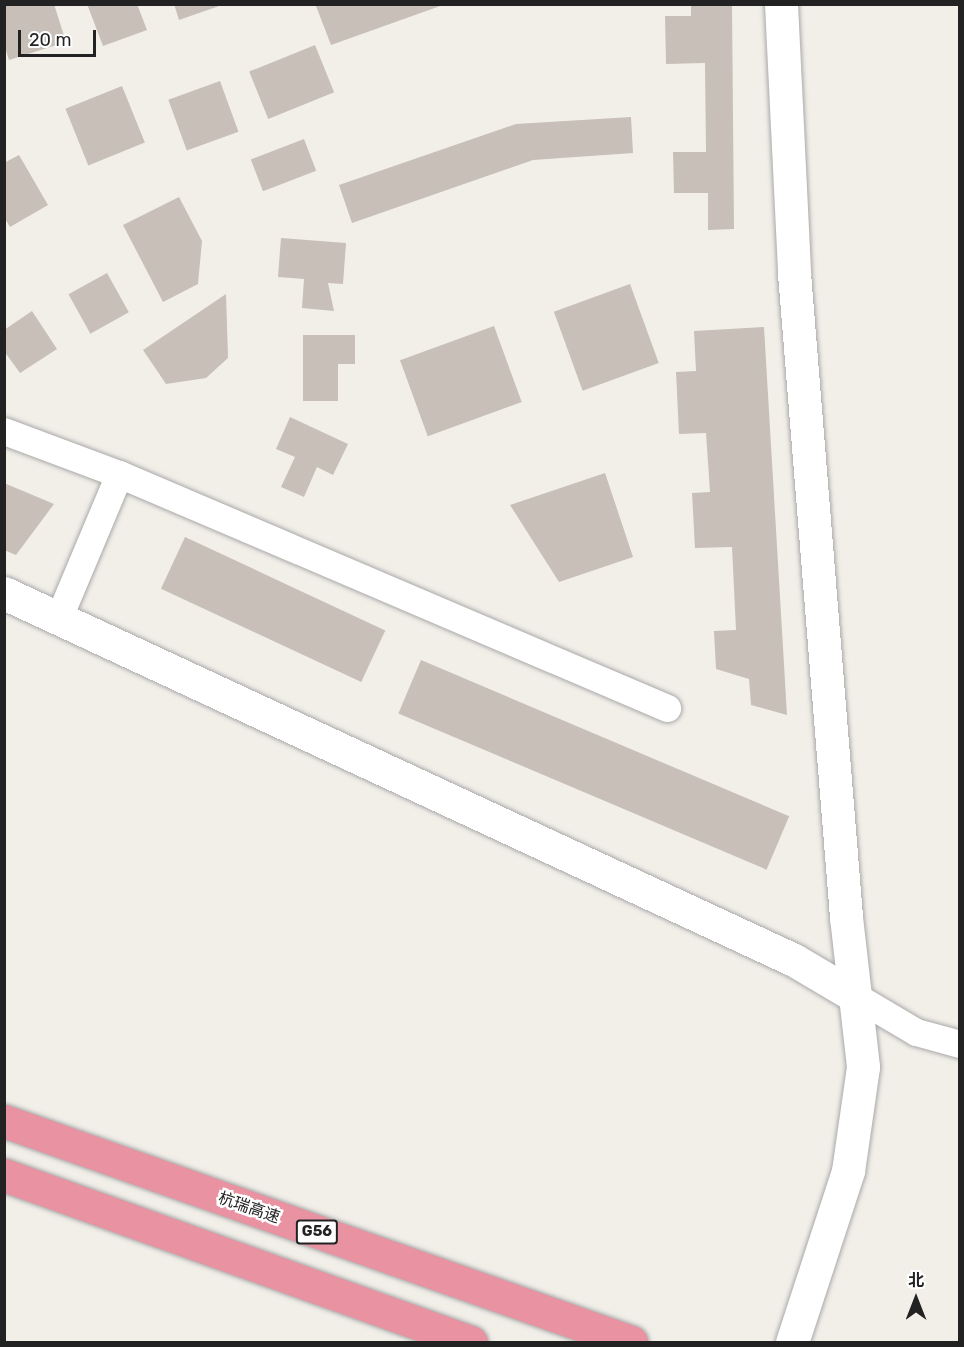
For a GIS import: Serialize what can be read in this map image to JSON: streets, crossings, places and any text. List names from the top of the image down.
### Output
{
  "streets": {
    "highway": ["杭瑞高速", "G56"]
  },
  "scale_bar": "20 m",
  "north": "top"
}
